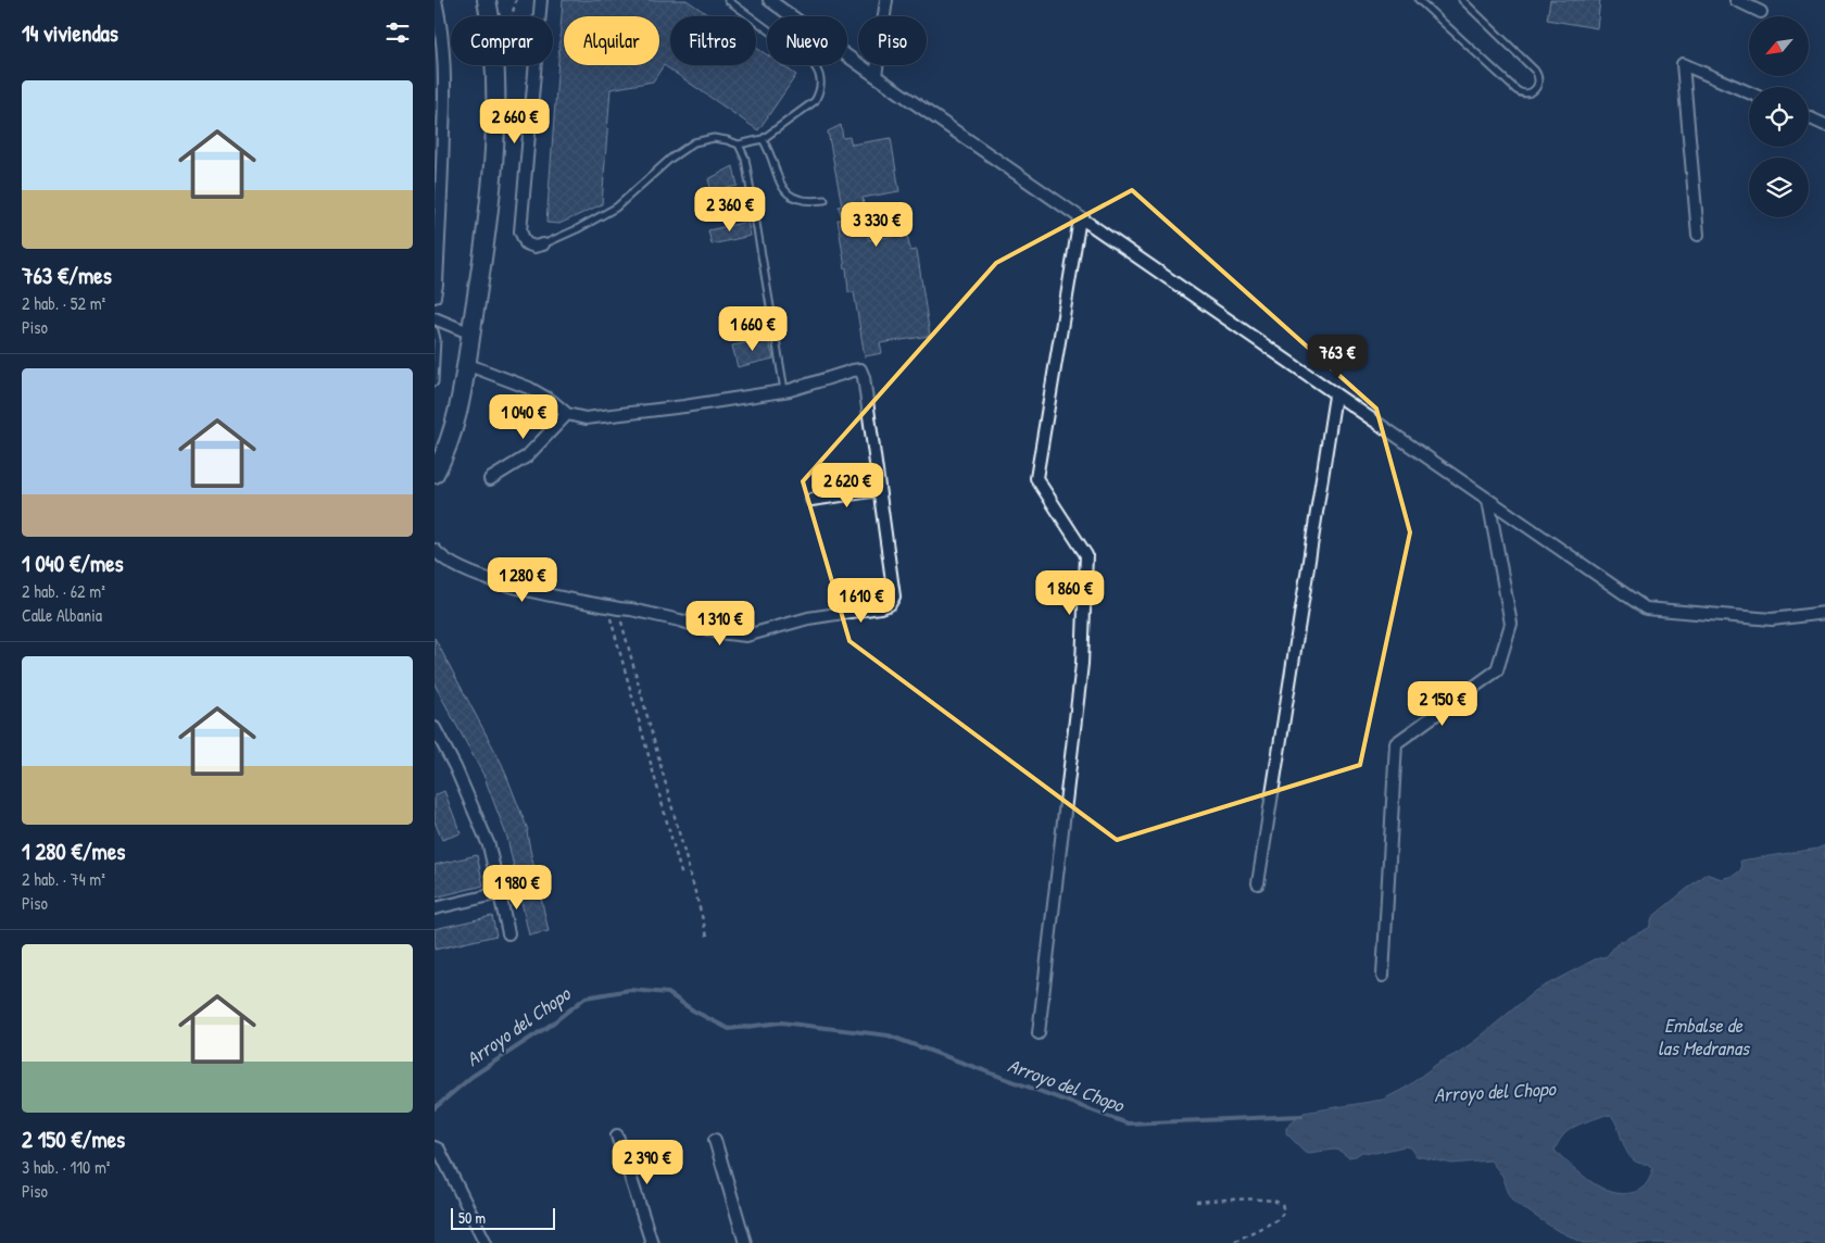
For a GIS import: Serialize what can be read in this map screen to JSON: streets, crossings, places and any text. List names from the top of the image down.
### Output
{
  "water": ["Embalse de las Medranas", "Arroyo del Chopo"],
  "scale_bar": "50 m",
  "north": "bottom left",
  "page": {
    "heading": "14 viviendas",
    "chip": [
      "Comprar",
      "Alquilar",
      "Filtros",
      "Nuevo",
      "Piso"
    ],
    "list": [
      {
        "name": "763 €/mes",
        "note": "2 hab. · 52 m² · Piso"
      },
      {
        "name": "1 040 €/mes",
        "note": "2 hab. · 62 m² · Calle Albania"
      },
      {
        "name": "1 280 €/mes",
        "note": "2 hab. · 74 m² · Piso"
      },
      {
        "name": "2 150 €/mes",
        "note": "3 hab. · 110 m² · Piso"
      }
    ],
    "price": [
      "2 660 €",
      "2 360 €",
      "3 330 €",
      "1 660 €",
      "763 €",
      "1 040 €",
      "2 620 €",
      "1 280 €",
      "1 860 €",
      "1 610 €",
      "1 310 €",
      "2 150 €",
      "1 980 €",
      "2 390 €"
    ],
    "scale": "50 m"
  }
}
